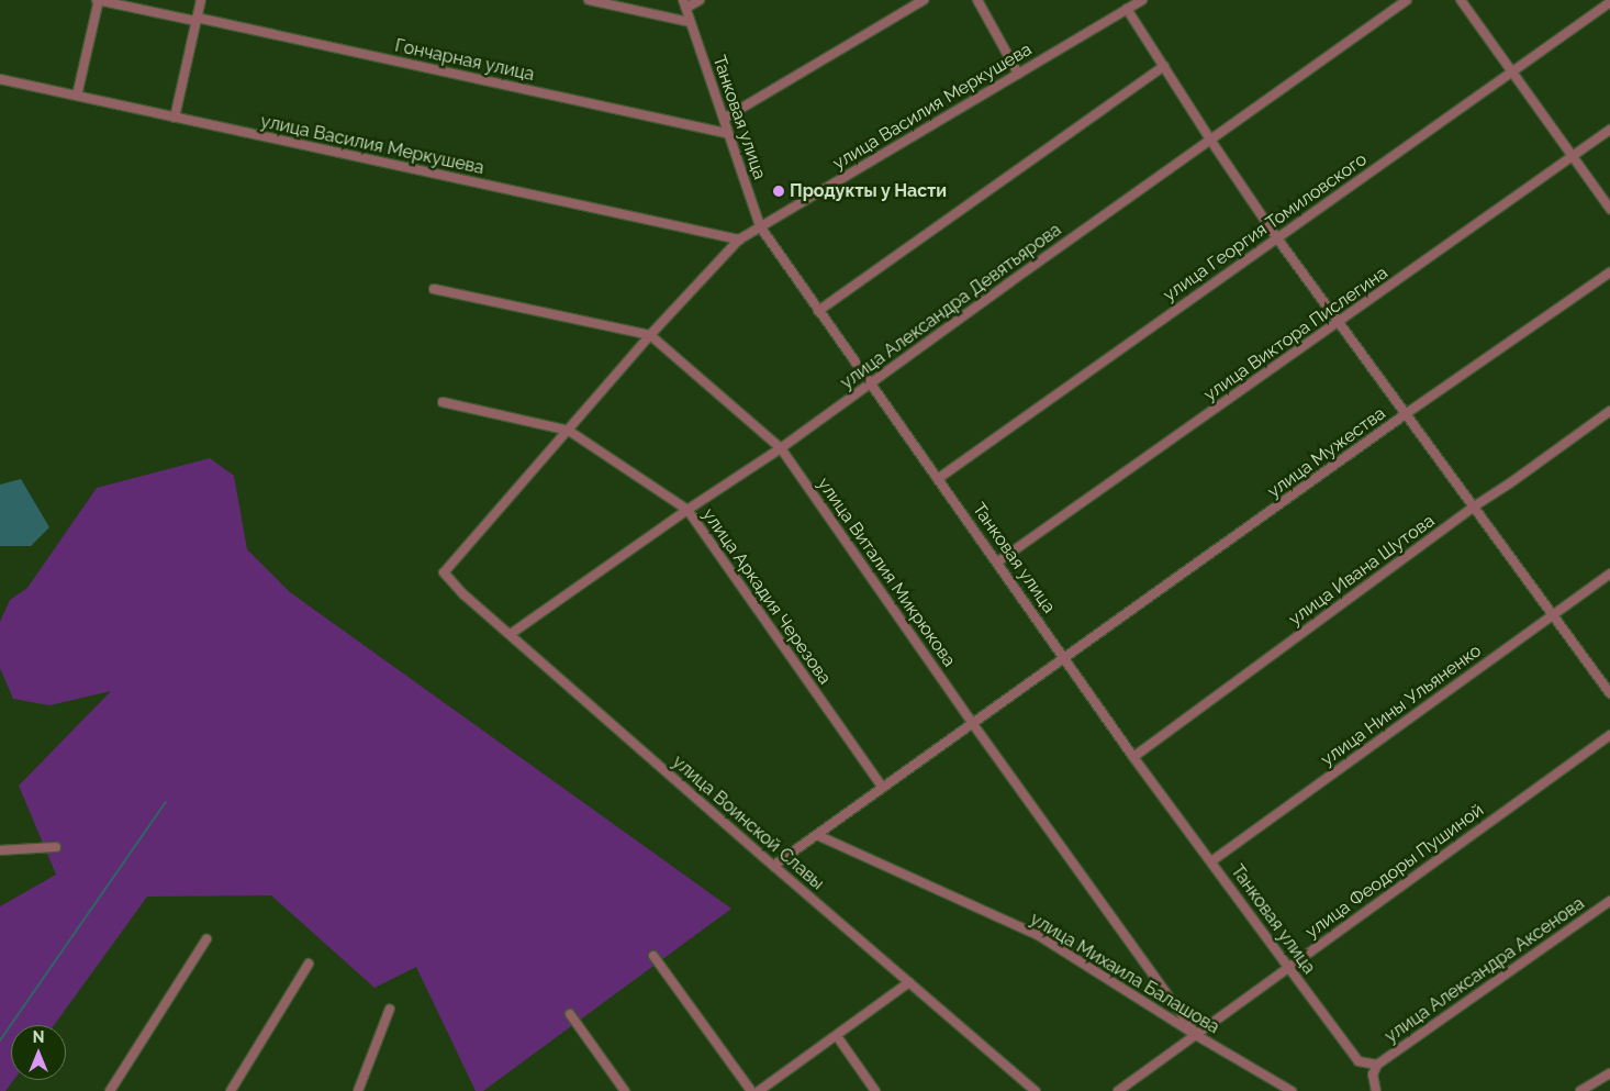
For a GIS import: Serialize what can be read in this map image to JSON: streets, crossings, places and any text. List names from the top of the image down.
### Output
{
  "streets": {
    "street": [
      "Гончарная улица",
      "улица Василия Меркушева",
      "Танковая улица",
      "улица Георгия Томиловского",
      "улица Александра Девятьярова",
      "улица Виктора Пислегина",
      "улица Мужества",
      "улица Ивана Шутова",
      "улица Виталия Микрюкова",
      "улица Аркадия Черезова",
      "улица Нины Ульяненко",
      "улица Воинской Славы",
      "улица Феодоры Пушиной",
      "улица Александра Аксенова",
      "улица Михаила Балашова"
    ]
  },
  "crossings": [
    ["Гончарная улица", "Танковая улица"],
    ["улица Василия Меркушева", "Танковая улица"],
    ["улица Василия Меркушева", "улица Виталия Микрюкова"],
    ["улица Василия Меркушева", "улица Аркадия Черезова"],
    ["улица Василия Меркушева", "улица Воинской Славы"],
    ["Танковая улица", "улица Георгия Томиловского"],
    ["Танковая улица", "улица Александра Девятьярова"],
    ["Танковая улица", "улица Виктора Пислегина"],
    ["Танковая улица", "улица Мужества"],
    ["Танковая улица", "улица Ивана Шутова"],
    ["Танковая улица", "улица Нины Ульяненко"],
    ["Танковая улица", "улица Феодоры Пушиной"],
    ["Танковая улица", "улица Александра Аксенова"],
    ["улица Александра Девятьярова", "улица Виталия Микрюкова"],
    ["улица Александра Девятьярова", "улица Аркадия Черезова"],
    ["улица Александра Девятьярова", "улица Воинской Славы"],
    ["улица Мужества", "улица Виталия Микрюкова"],
    ["улица Мужества", "улица Аркадия Черезова"],
    ["улица Мужества", "улица Воинской Славы"],
    ["улица Мужества", "улица Михаила Балашова"],
    ["улица Виталия Микрюкова", "улица Феодоры Пушиной"],
    ["улица Виталия Микрюкова", "улица Михаила Балашова"],
    ["улица Феодоры Пушиной", "улица Михаила Балашова"]
  ],
  "places": ["Продукты у Насти"],
  "north": "top"
}
